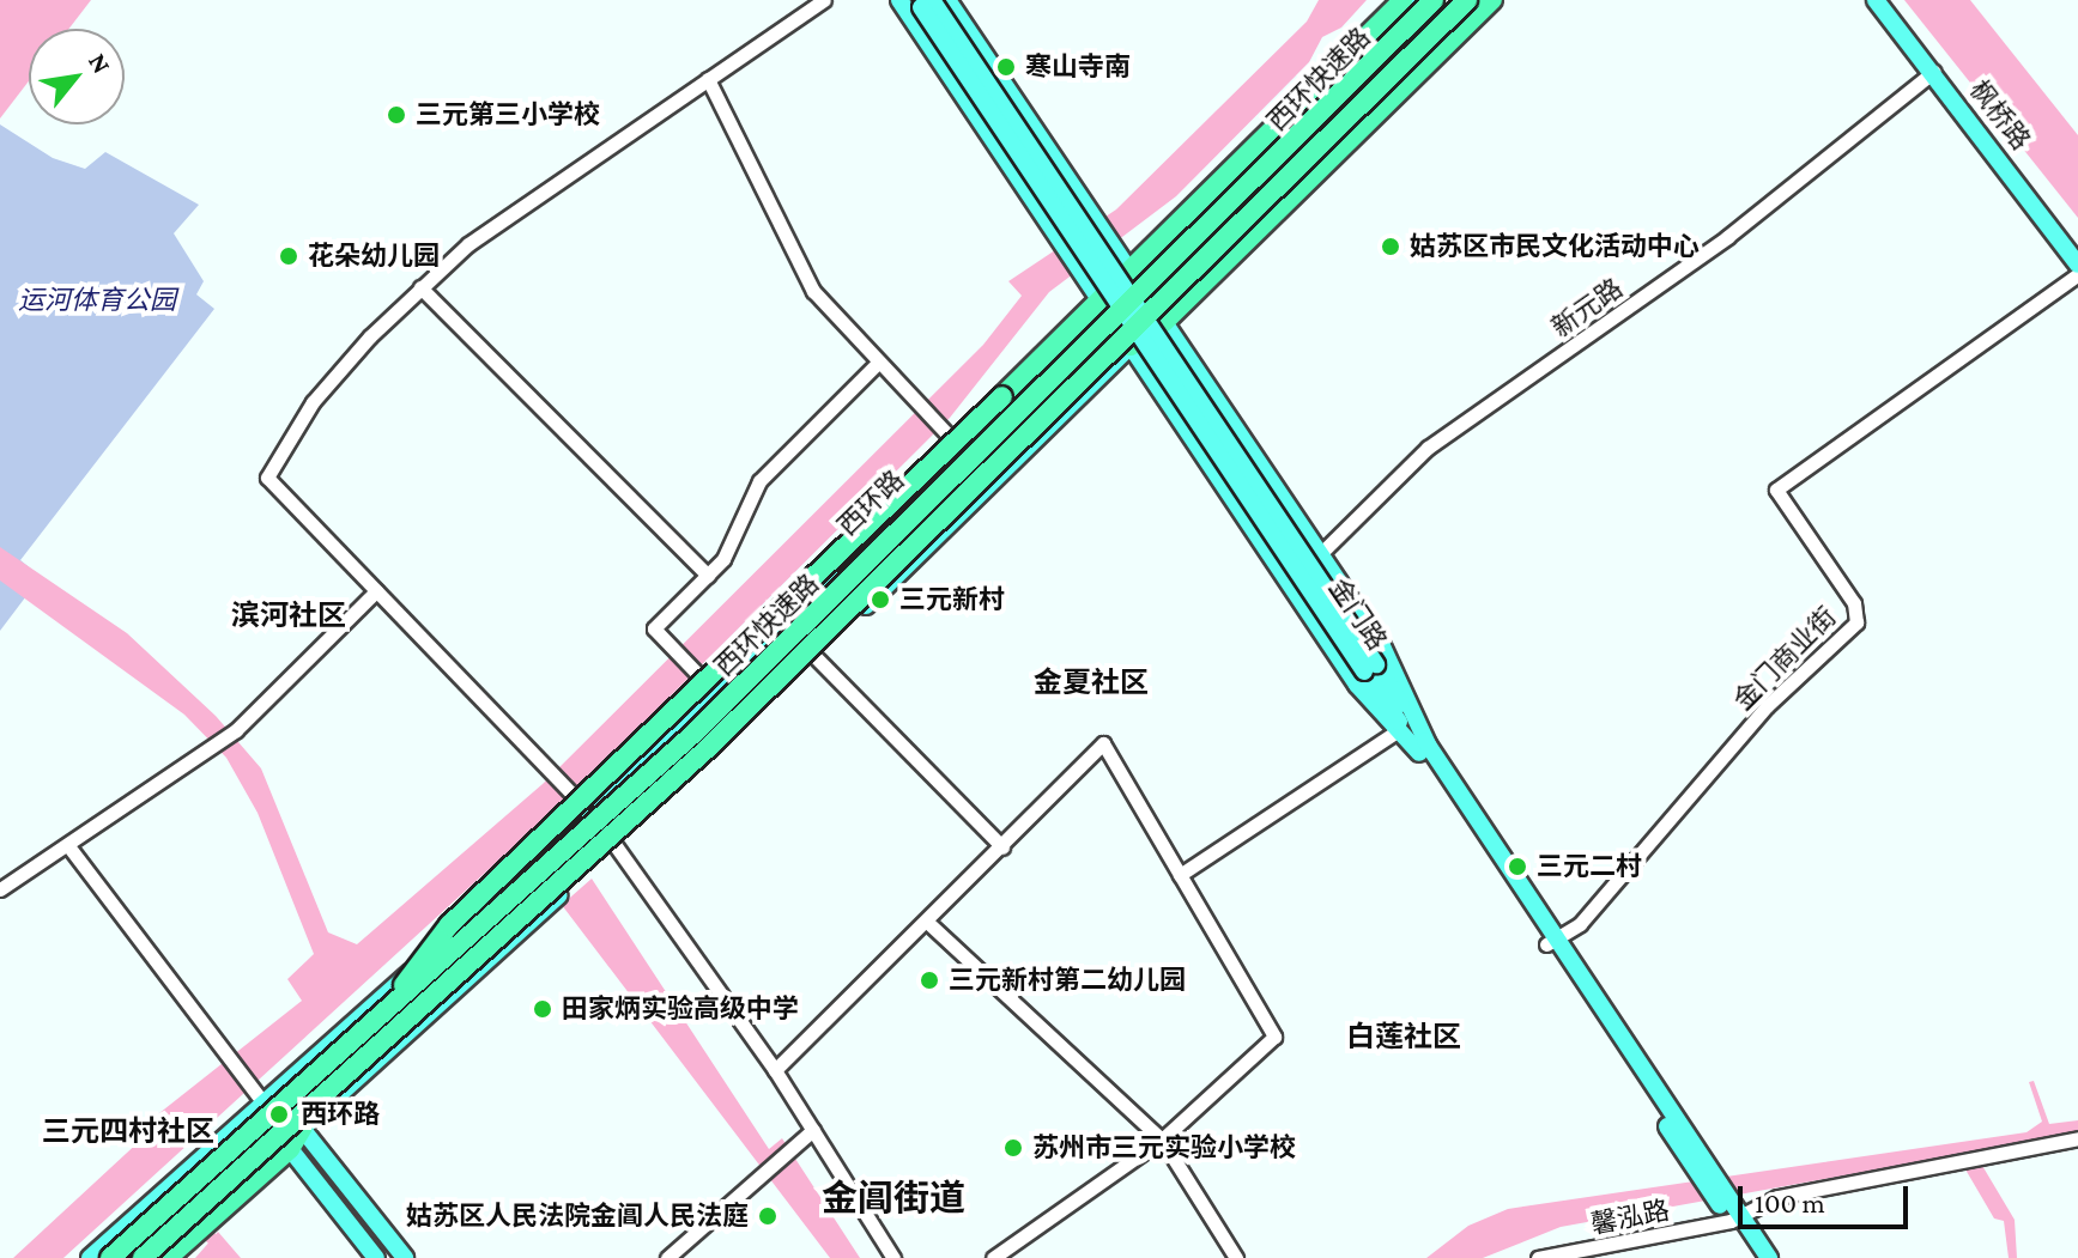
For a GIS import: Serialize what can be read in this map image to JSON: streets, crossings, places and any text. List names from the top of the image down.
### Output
{
  "streets": {
    "highway": ["西环快速路"],
    "main road": ["枫桥路", "西环路", "金门路"],
    "street": ["新元路", "金门商业街", "馨泓路"]
  },
  "crossings": [
    ["枫桥路", "新元路"],
    ["金门路", "金门商业街"],
    ["金门路", "馨泓路"]
  ],
  "districts": [
    "滨河社区",
    "金夏社区",
    "白莲社区",
    "三元四村社区",
    "金阊街道"
  ],
  "parks": ["运河体育公园"],
  "places": [
    "寒山寺南",
    "三元第三小学校",
    "姑苏区市民文化活动中心",
    "花朵幼儿园",
    "三元新村",
    "三元二村",
    "三元新村第二幼儿园",
    "田家炳实验高级中学",
    "西环路",
    "苏州市三元实验小学校",
    "姑苏区人民法院金阊人民法庭"
  ],
  "scale_bar": "100 m",
  "north": "top right"
}
